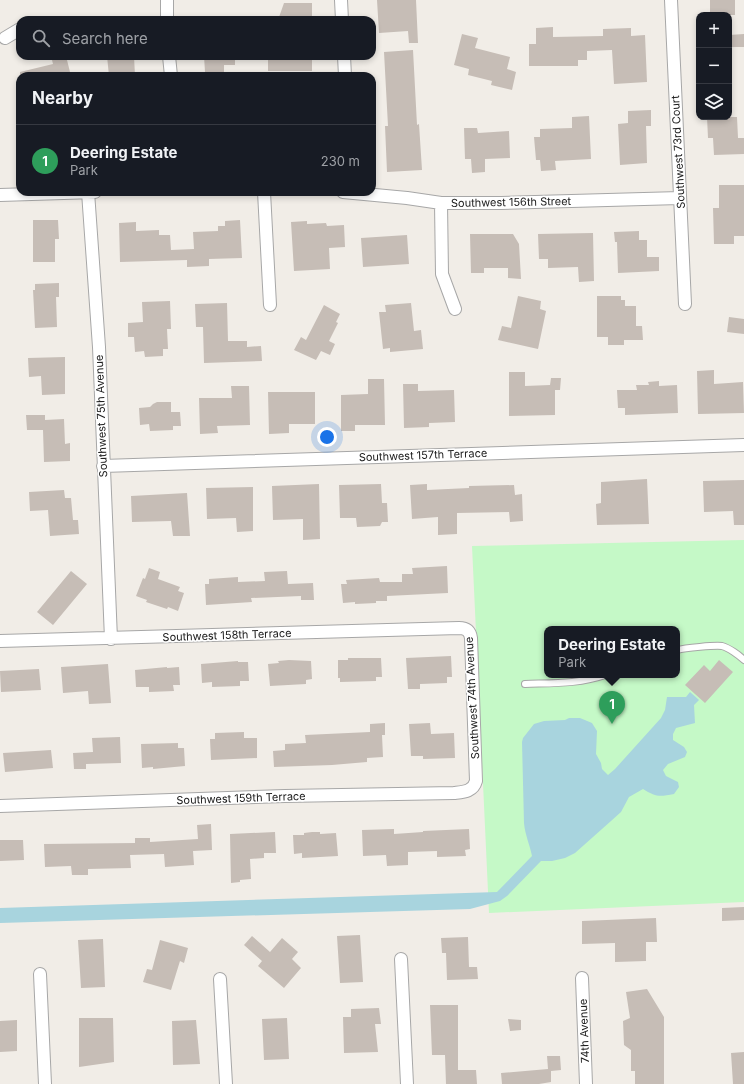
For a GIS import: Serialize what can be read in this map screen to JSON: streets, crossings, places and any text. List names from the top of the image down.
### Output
{
  "streets": {
    "street": [
      "Southwest 73rd Court",
      "Southwest 156th Street",
      "Southwest 75th Avenue",
      "Southwest 157th Terrace",
      "Southwest 158th Terrace",
      "Southwest 74th Avenue",
      "Southwest 159th Terrace",
      "74th Avenue"
    ]
  },
  "crossings": [
    ["Southwest 73rd Court", "Southwest 156th Street"],
    ["Southwest 75th Avenue", "Southwest 157th Terrace"],
    ["Southwest 75th Avenue", "Southwest 158th Terrace"],
    ["Southwest 158th Terrace", "Southwest 74th Avenue"],
    ["Southwest 74th Avenue", "Southwest 159th Terrace"]
  ],
  "page": {
    "map_buttons": ["+", "−"],
    "search": "Search here",
    "heading": "Nearby",
    "list": [
      {
        "mark": "1",
        "name": "Deering Estate",
        "note": "Park",
        "value": "230 m"
      }
    ],
    "popup": ["Deering Estate", "Park"],
    "pins": "1"
  }
}
